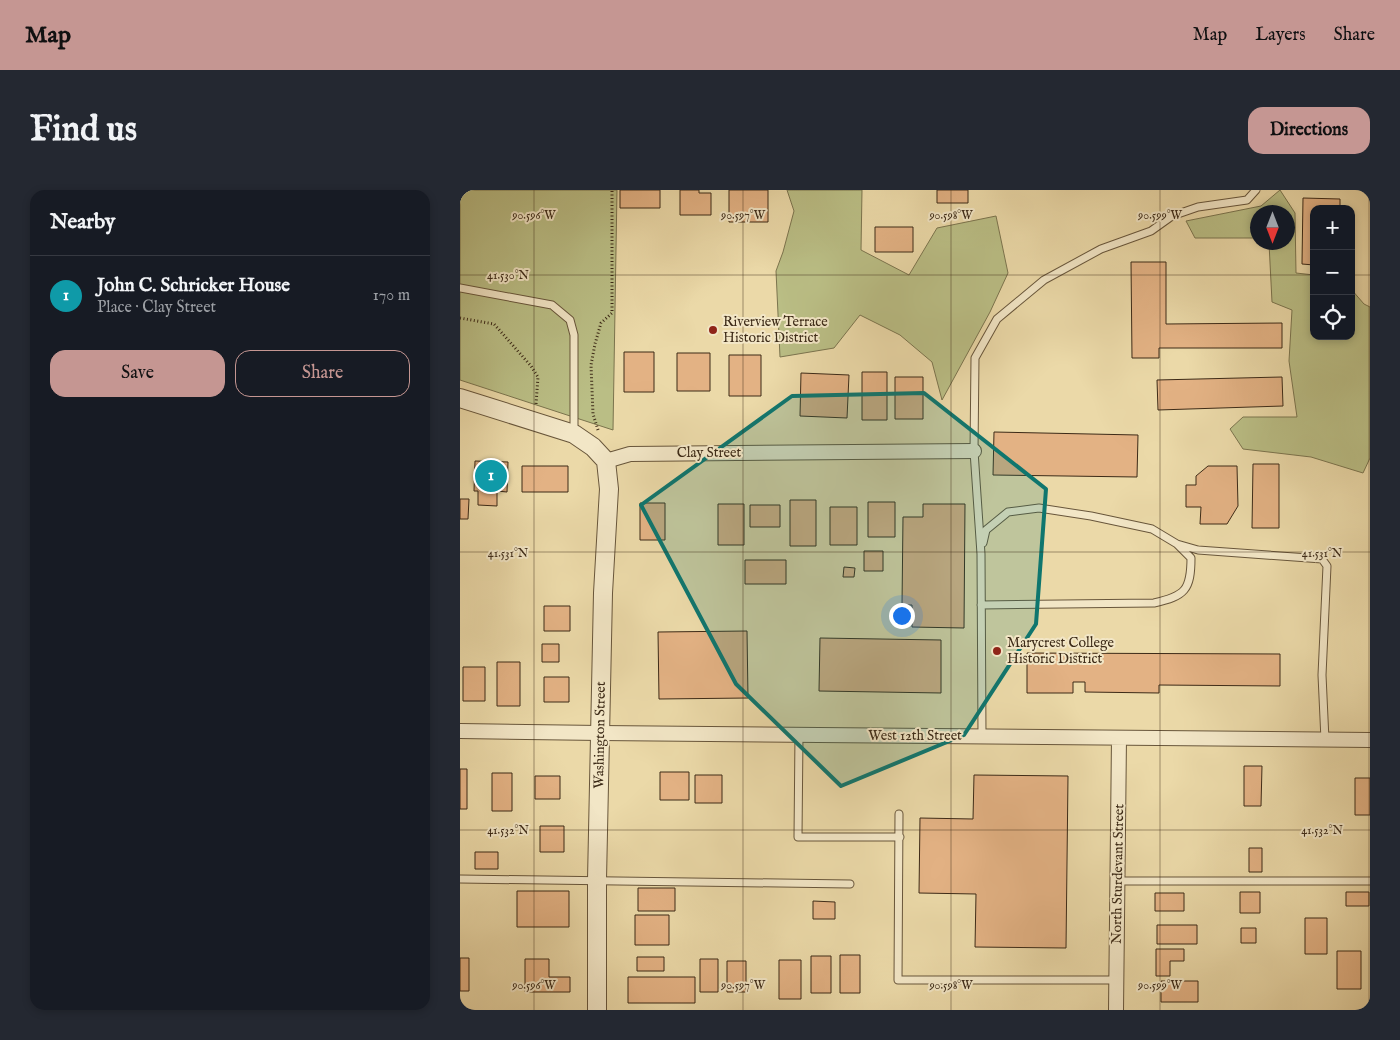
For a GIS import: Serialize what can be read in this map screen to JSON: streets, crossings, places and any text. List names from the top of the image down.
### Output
{
  "streets": {
    "street": [
      "Clay Street",
      "Washington Street",
      "West 12th Street",
      "North Sturdevant Street"
    ]
  },
  "crossings": [
    ["Clay Street", "Washington Street"],
    ["Washington Street", "West 12th Street"],
    ["West 12th Street", "North Sturdevant Street"]
  ],
  "places": ["Riverview Terrace Historic District", "Marycrest College Historic District"],
  "north": "bottom",
  "page": {
    "header": "Map",
    "nav": ["Map", "Layers", "Share"],
    "buttons": [
      "Directions",
      ["Save", "Share"]
    ],
    "title": "Find us",
    "heading": "Nearby",
    "map_buttons": ["+", "−"],
    "list": [
      {
        "mark": "1",
        "name": "John C. Schricker House",
        "note": "Place · Clay Street",
        "value": "170 m"
      }
    ],
    "pins": "1"
  },
  "coordinates": [
    "90.596°W",
    "90.597°W",
    "90.598°W",
    "90.599°W",
    "41.530°N",
    "41.531°N",
    "41.532°N"
  ]
}
